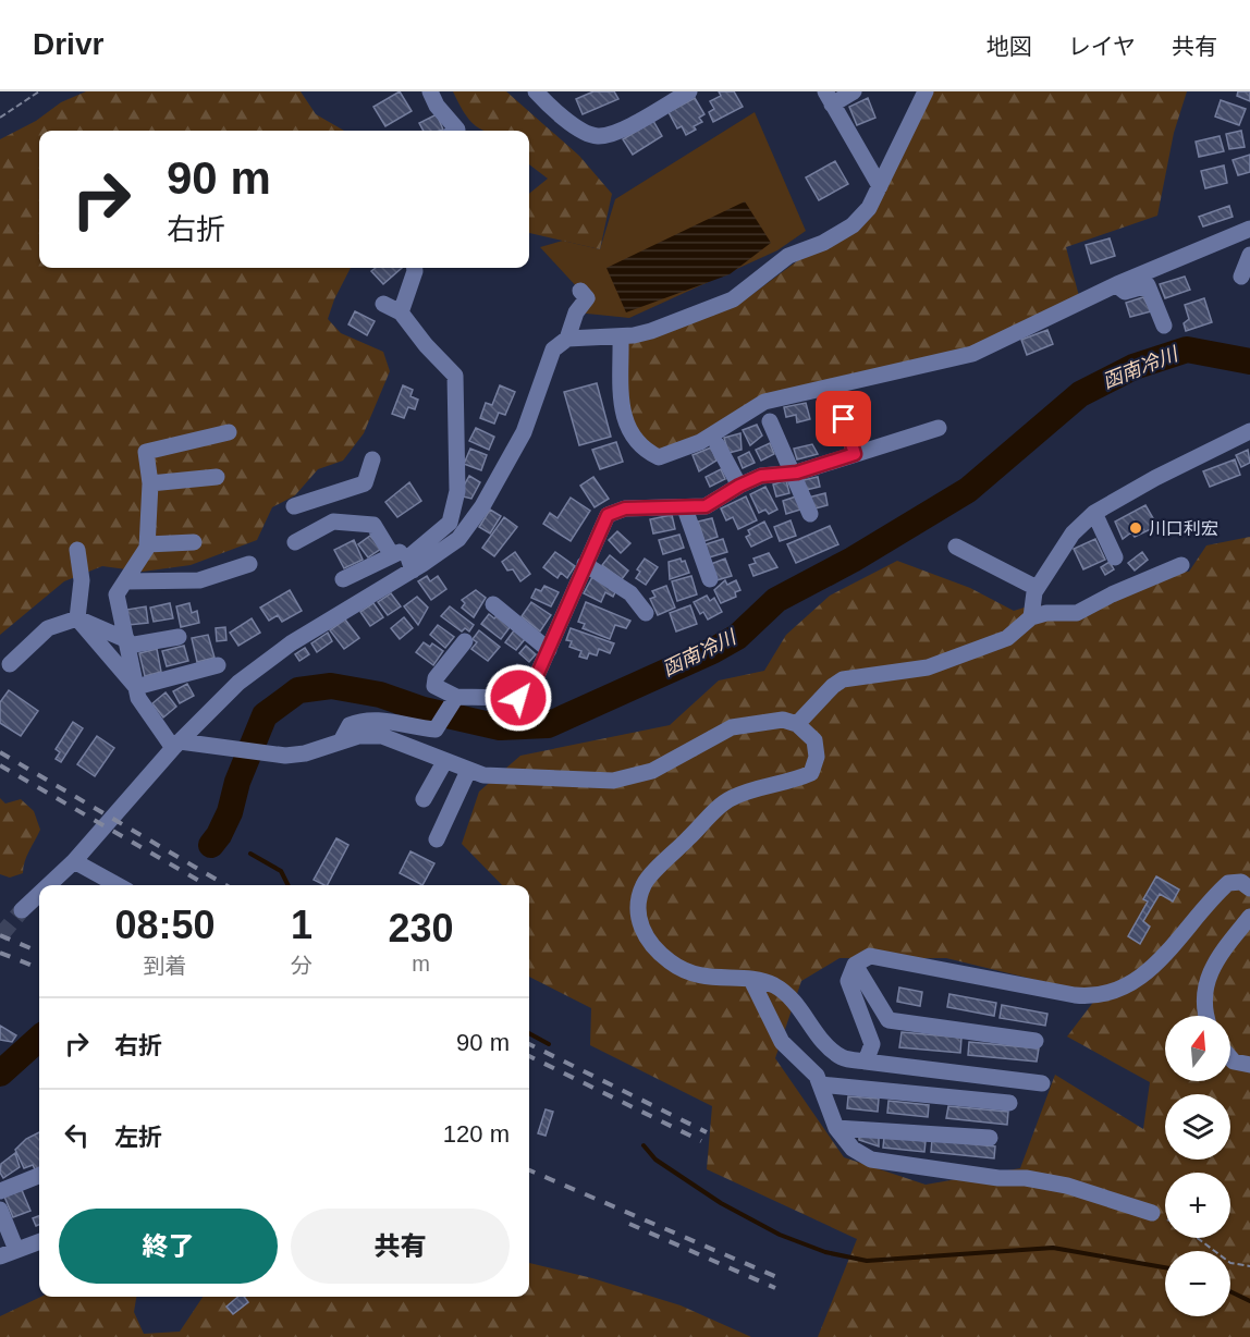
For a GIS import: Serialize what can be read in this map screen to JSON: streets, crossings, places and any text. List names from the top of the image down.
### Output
{
  "water": ["函南冷川"],
  "places": ["川口利宏"],
  "north": "top",
  "page": {
    "header": "Drivr",
    "nav": ["地図", "レイヤ", "共有"],
    "turn": ["90 m", "右折"],
    "eta": [
      "08:50",
      "到着",
      "1",
      "分",
      "230",
      "m"
    ],
    "list": [
      {
        "name": "右折",
        "value": "90 m"
      },
      {
        "name": "左折",
        "value": "120 m"
      }
    ],
    "map_buttons": ["+", "−"],
    "buttons": ["終了", "共有"]
  }
}
